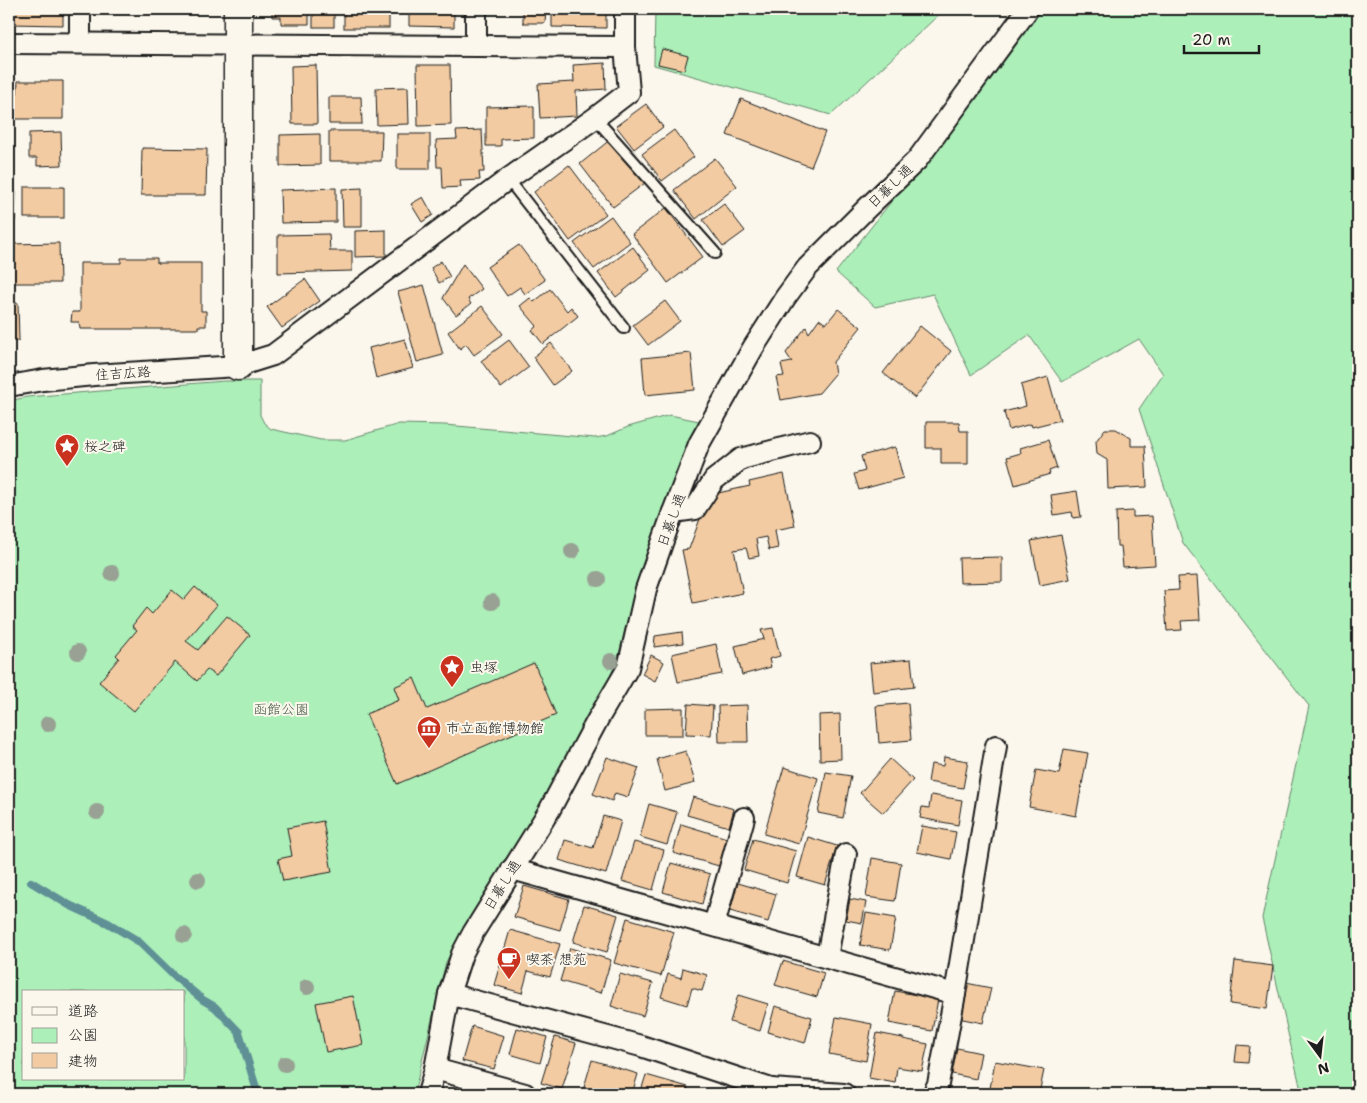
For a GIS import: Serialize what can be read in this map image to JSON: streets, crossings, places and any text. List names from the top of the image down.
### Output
{
  "streets": {
    "street": ["日暮し通", "住吉広路"]
  },
  "parks": ["函館公園"],
  "places": {
    "place": ["桜之碑", "虫塚"],
    "museum": ["市立函館博物館"],
    "cafe": ["喫茶 想苑"]
  },
  "legend": ["道路", "公園", "建物"],
  "scale_bar": "20 m",
  "north": "bottom"
}
